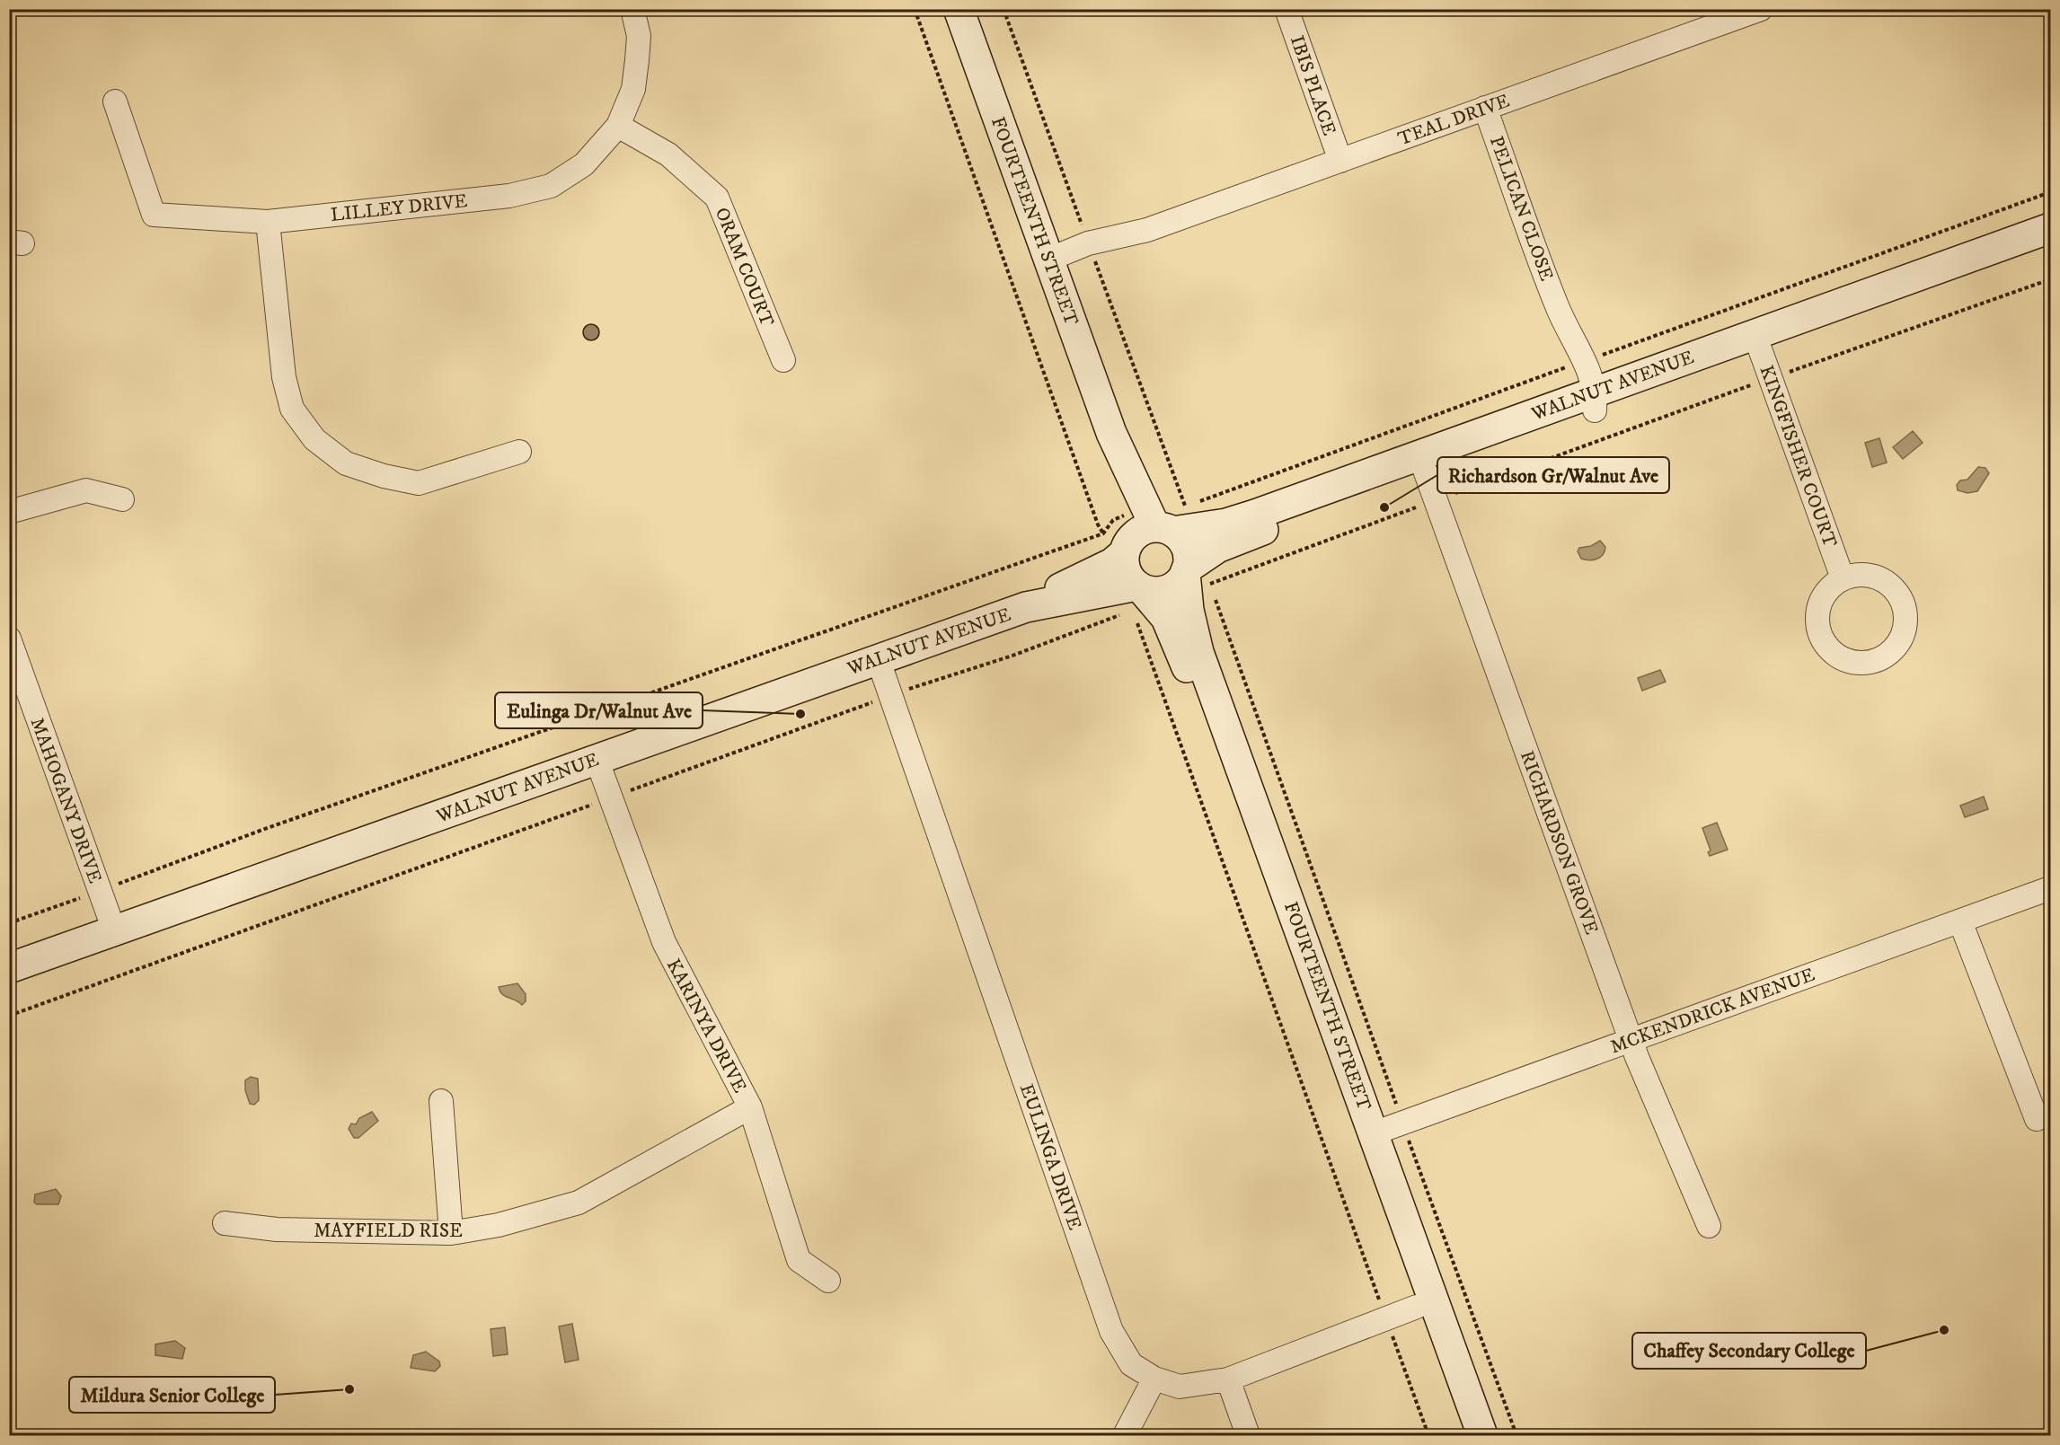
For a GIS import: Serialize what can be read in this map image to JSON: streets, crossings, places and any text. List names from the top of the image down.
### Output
{
  "streets": {
    "street": [
      "IBIS PLACE",
      "TEAL DRIVE",
      "LILLEY DRIVE",
      "PELICAN CLOSE",
      "FOURTEENTH STREET",
      "ORAM COURT",
      "WALNUT AVENUE",
      "KINGFISHER COURT",
      "MAHOGANY DRIVE",
      "RICHARDSON GROVE",
      "MCKENDRICK AVENUE",
      "KARINYA DRIVE",
      "EULINGA DRIVE",
      "MAYFIELD RISE"
    ]
  },
  "crossings": [
    ["IBIS PLACE", "TEAL DRIVE"],
    ["TEAL DRIVE", "PELICAN CLOSE"],
    ["TEAL DRIVE", "FOURTEENTH STREET"],
    ["LILLEY DRIVE", "ORAM COURT"],
    ["PELICAN CLOSE", "WALNUT AVENUE"],
    ["FOURTEENTH STREET", "WALNUT AVENUE"],
    ["FOURTEENTH STREET", "MCKENDRICK AVENUE"],
    ["FOURTEENTH STREET", "EULINGA DRIVE"],
    ["WALNUT AVENUE", "KINGFISHER COURT"],
    ["WALNUT AVENUE", "MAHOGANY DRIVE"],
    ["WALNUT AVENUE", "RICHARDSON GROVE"],
    ["WALNUT AVENUE", "KARINYA DRIVE"],
    ["WALNUT AVENUE", "EULINGA DRIVE"],
    ["RICHARDSON GROVE", "MCKENDRICK AVENUE"],
    ["KARINYA DRIVE", "MAYFIELD RISE"]
  ],
  "places": [
    "Richardson Gr/Walnut Ave",
    "Eulinga Dr/Walnut Ave",
    "Chaffey Secondary College",
    "Mildura Senior College"
  ]
}
